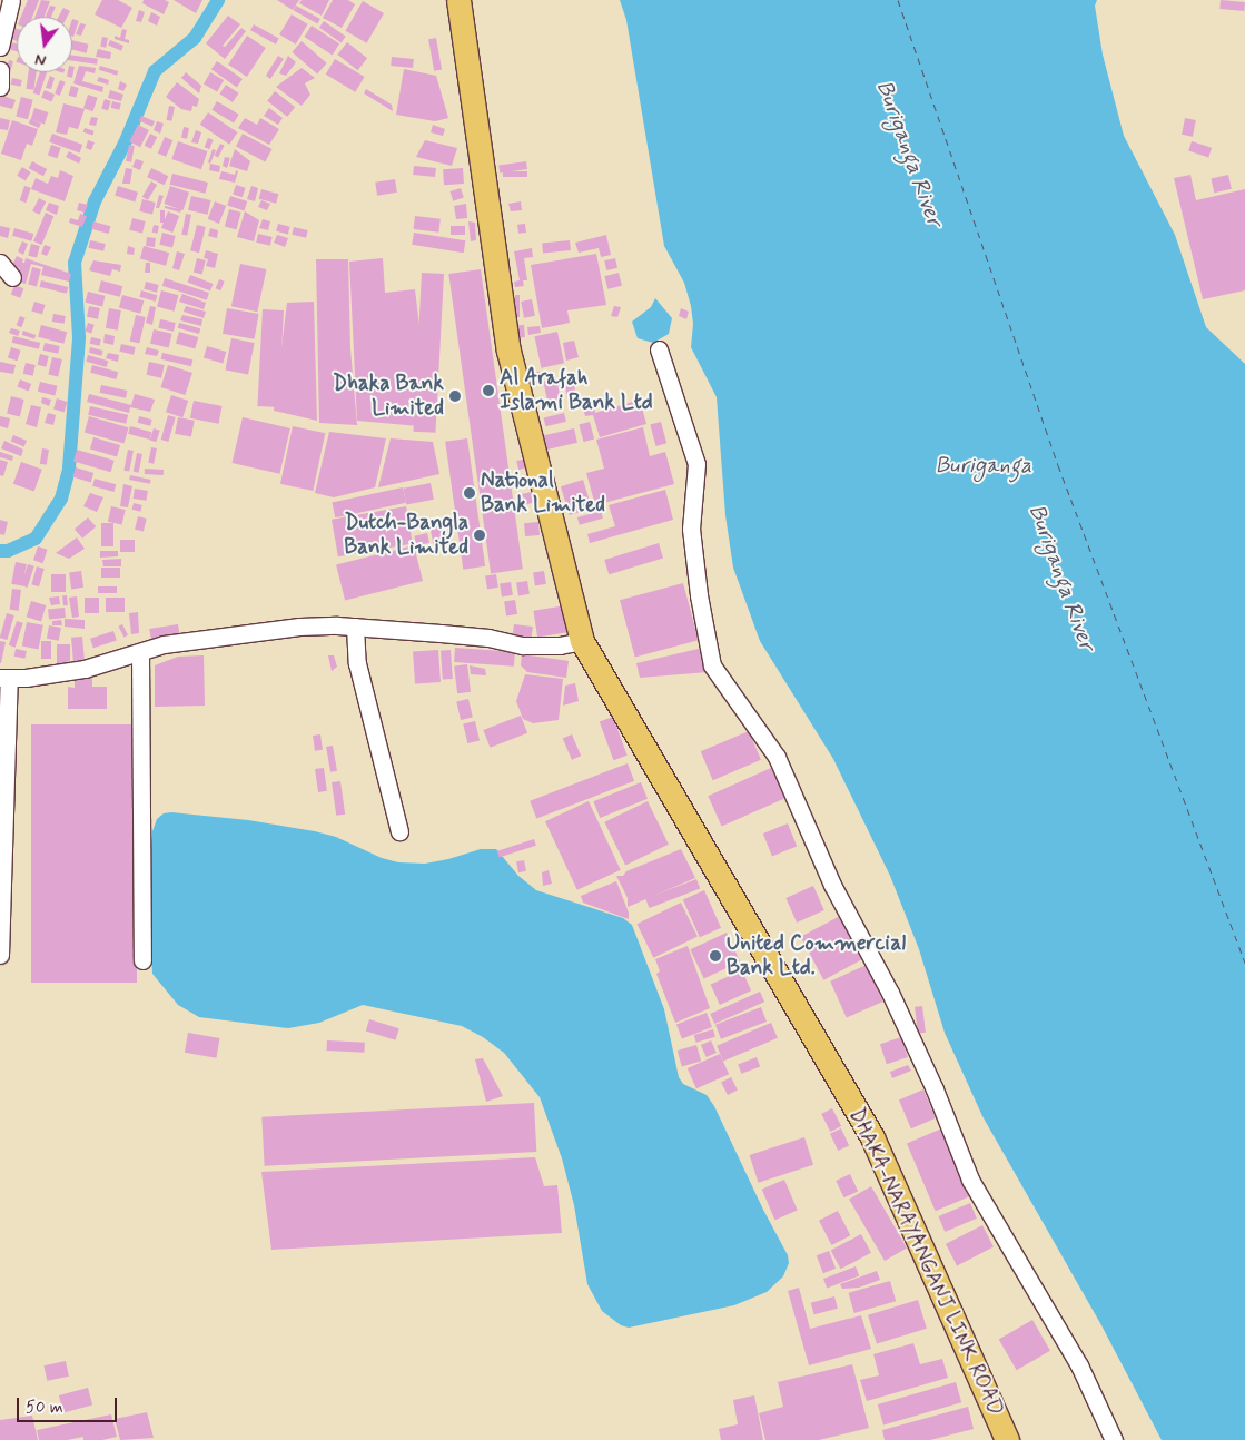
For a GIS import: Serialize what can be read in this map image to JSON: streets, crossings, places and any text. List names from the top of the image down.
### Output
{
  "streets": {
    "highway": ["DHAKA-NARAYANGANJ LINK ROAD"]
  },
  "water": ["Buriganga River", "Buriganga"],
  "places": [
    "Al Arafah Islami Bank Ltd",
    "Dhaka Bank Limited",
    "National Bank Limited",
    "Dutch-Bangla Bank Limited",
    "United Commercial Bank Ltd."
  ],
  "scale_bar": "50 m",
  "north": "bottom"
}
